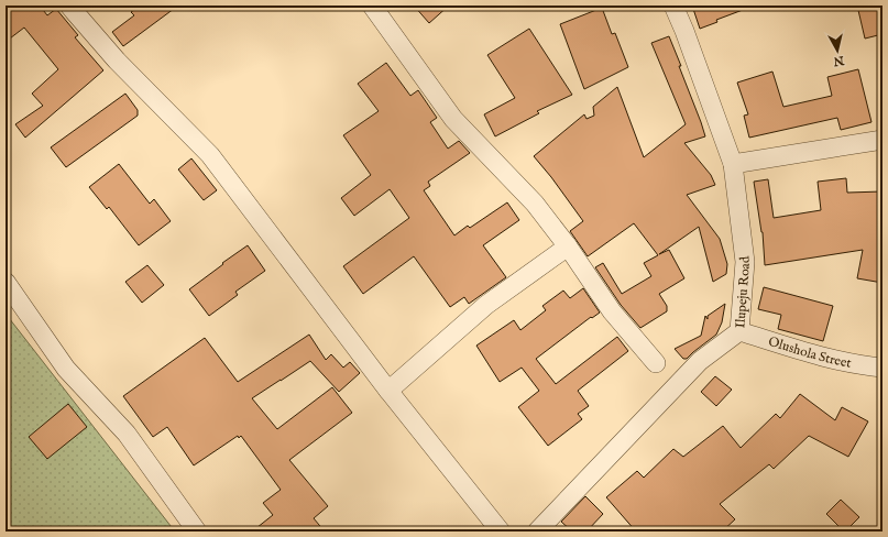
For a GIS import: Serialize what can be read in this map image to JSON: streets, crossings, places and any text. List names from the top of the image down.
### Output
{
  "streets": {
    "street": ["Ilupeju Road", "Olushola Street"]
  },
  "crossings": [
    ["Ilupeju Road", "Olushola Street"]
  ],
  "north": "bottom"
}
